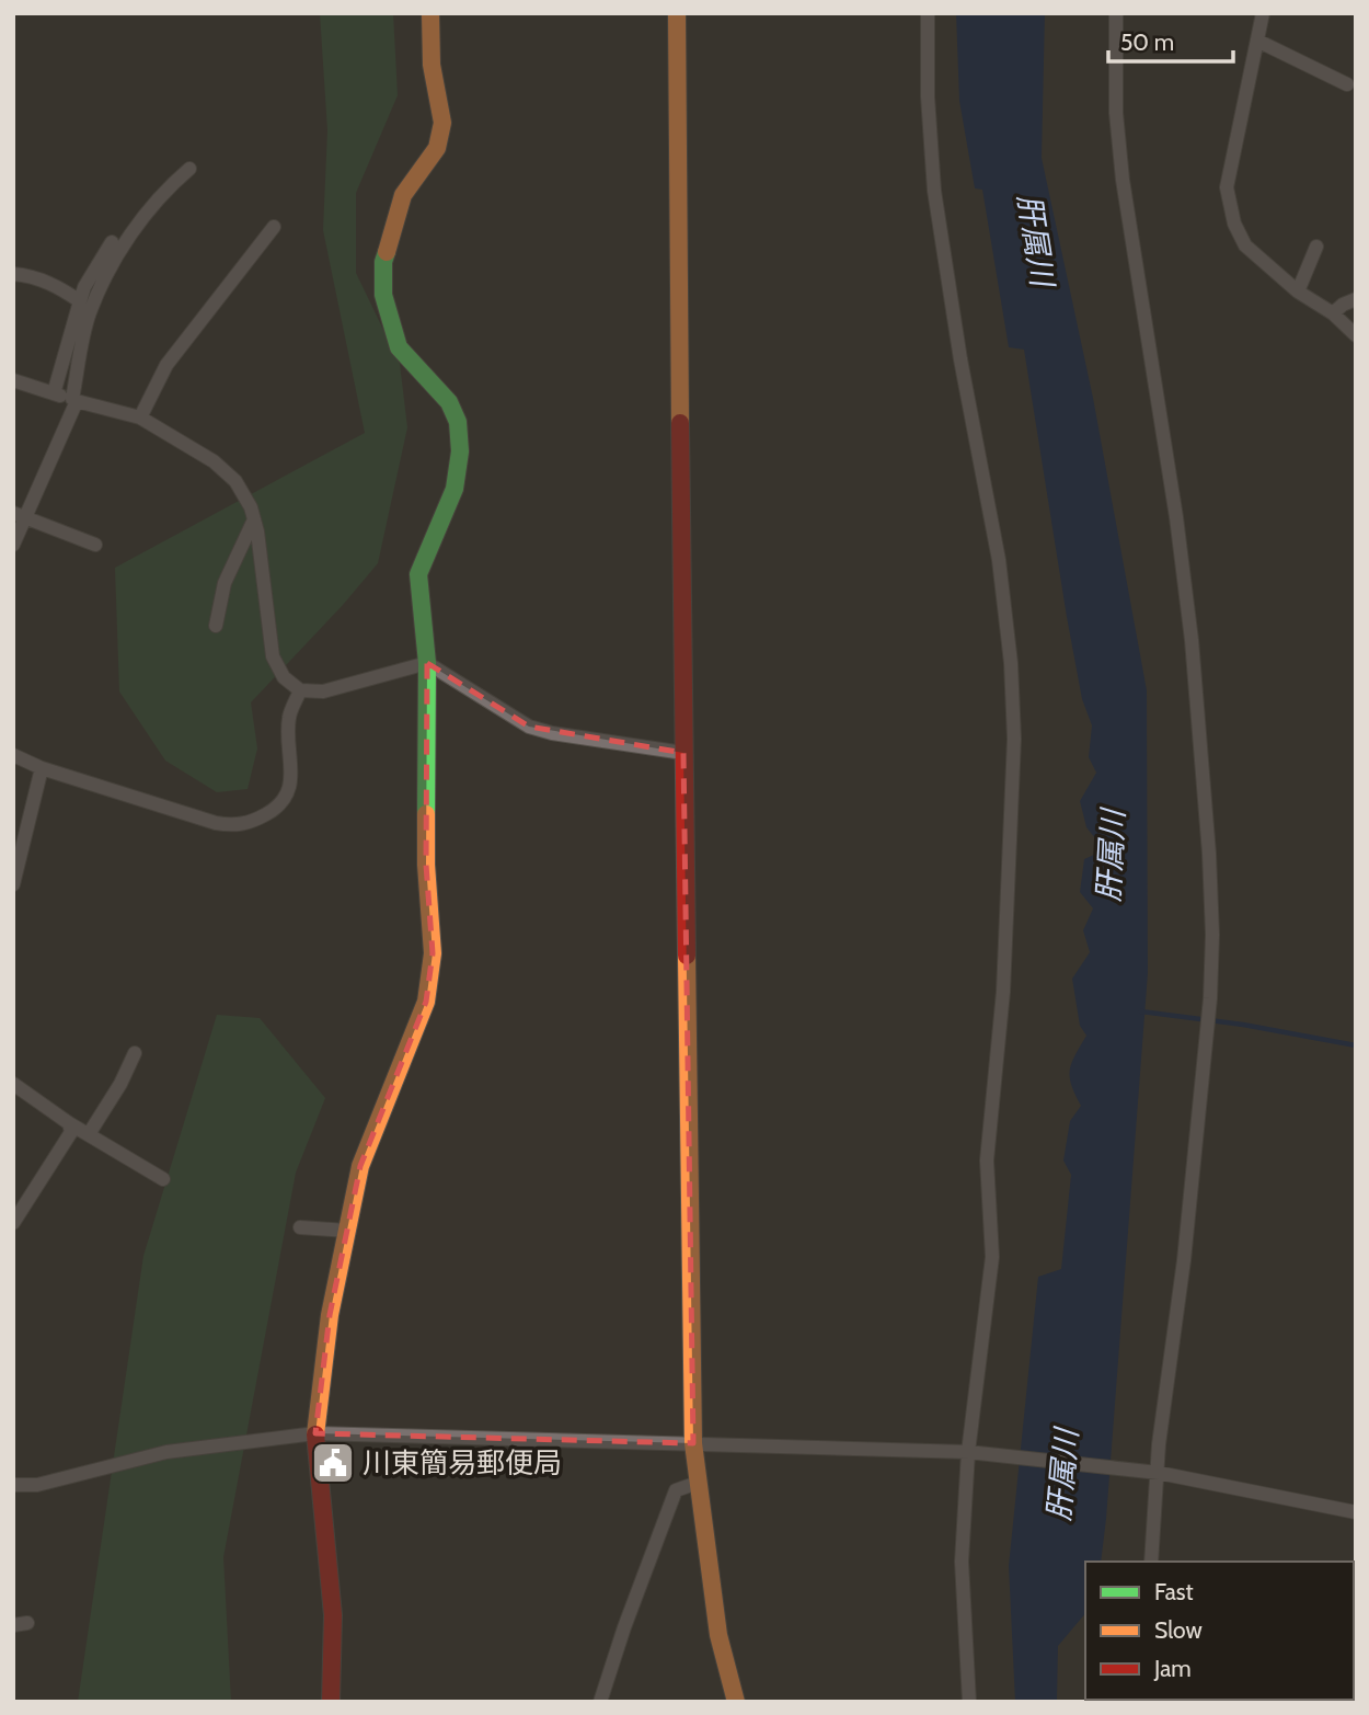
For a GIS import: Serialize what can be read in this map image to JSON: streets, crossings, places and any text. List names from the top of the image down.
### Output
{
  "water": ["肝属川"],
  "places": {
    "public building": ["川東簡易郵便局"]
  },
  "legend": ["Fast", "Slow", "Jam"],
  "scale_bar": "50 m"
}
